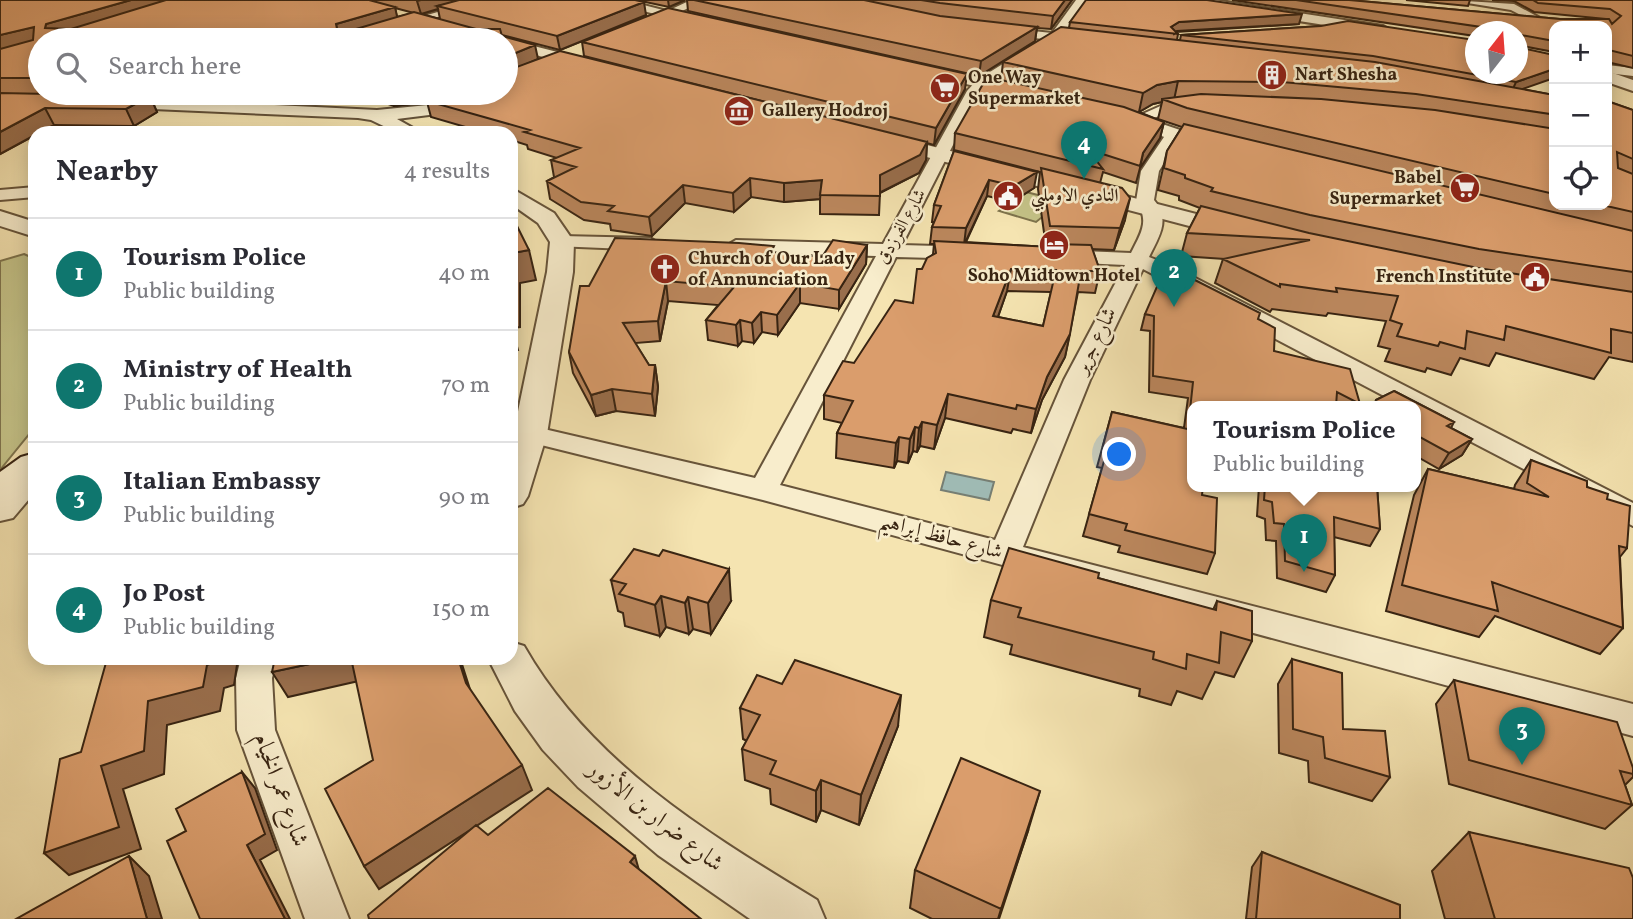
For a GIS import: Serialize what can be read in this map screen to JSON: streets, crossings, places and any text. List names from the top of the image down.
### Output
{
  "streets": {
    "street": [
      "شارع الفرزدق",
      "شارع جرير",
      "شارع حافظ إبراهيم",
      "شارع عمر الخيام",
      "شارع ضرار بن الأزور"
    ]
  },
  "crossings": [
    ["شارع الفرزدق", "شارع حافظ إبراهيم"],
    ["شارع جرير", "شارع حافظ إبراهيم"]
  ],
  "places": {
    "building": ["Nart Shesha"],
    "supermarket": ["One Way Supermarket", "Babel Supermarket"],
    "museum": ["Gallery Hodroj"],
    "public building": ["النادي الاوملبي", "French Institute"],
    "hotel": ["Soho Midtown Hotel"],
    "church": ["Church of Our Lady of Annunciation"]
  },
  "north": "top",
  "page": {
    "map_buttons": ["+", "−"],
    "search": "Search here",
    "pins": [
      "4",
      "2",
      "1",
      "3"
    ],
    "heading": ["Nearby", "4 results"],
    "list": [
      {
        "mark": "1",
        "name": "Tourism Police",
        "note": "Public building",
        "value": "40 m"
      },
      {
        "mark": "2",
        "name": "Ministry of Health",
        "note": "Public building",
        "value": "70 m"
      },
      {
        "mark": "3",
        "name": "Italian Embassy",
        "note": "Public building",
        "value": "90 m"
      },
      {
        "mark": "4",
        "name": "Jo Post",
        "note": "Public building",
        "value": "150 m"
      }
    ],
    "popup": ["Tourism Police", "Public building"]
  }
}
